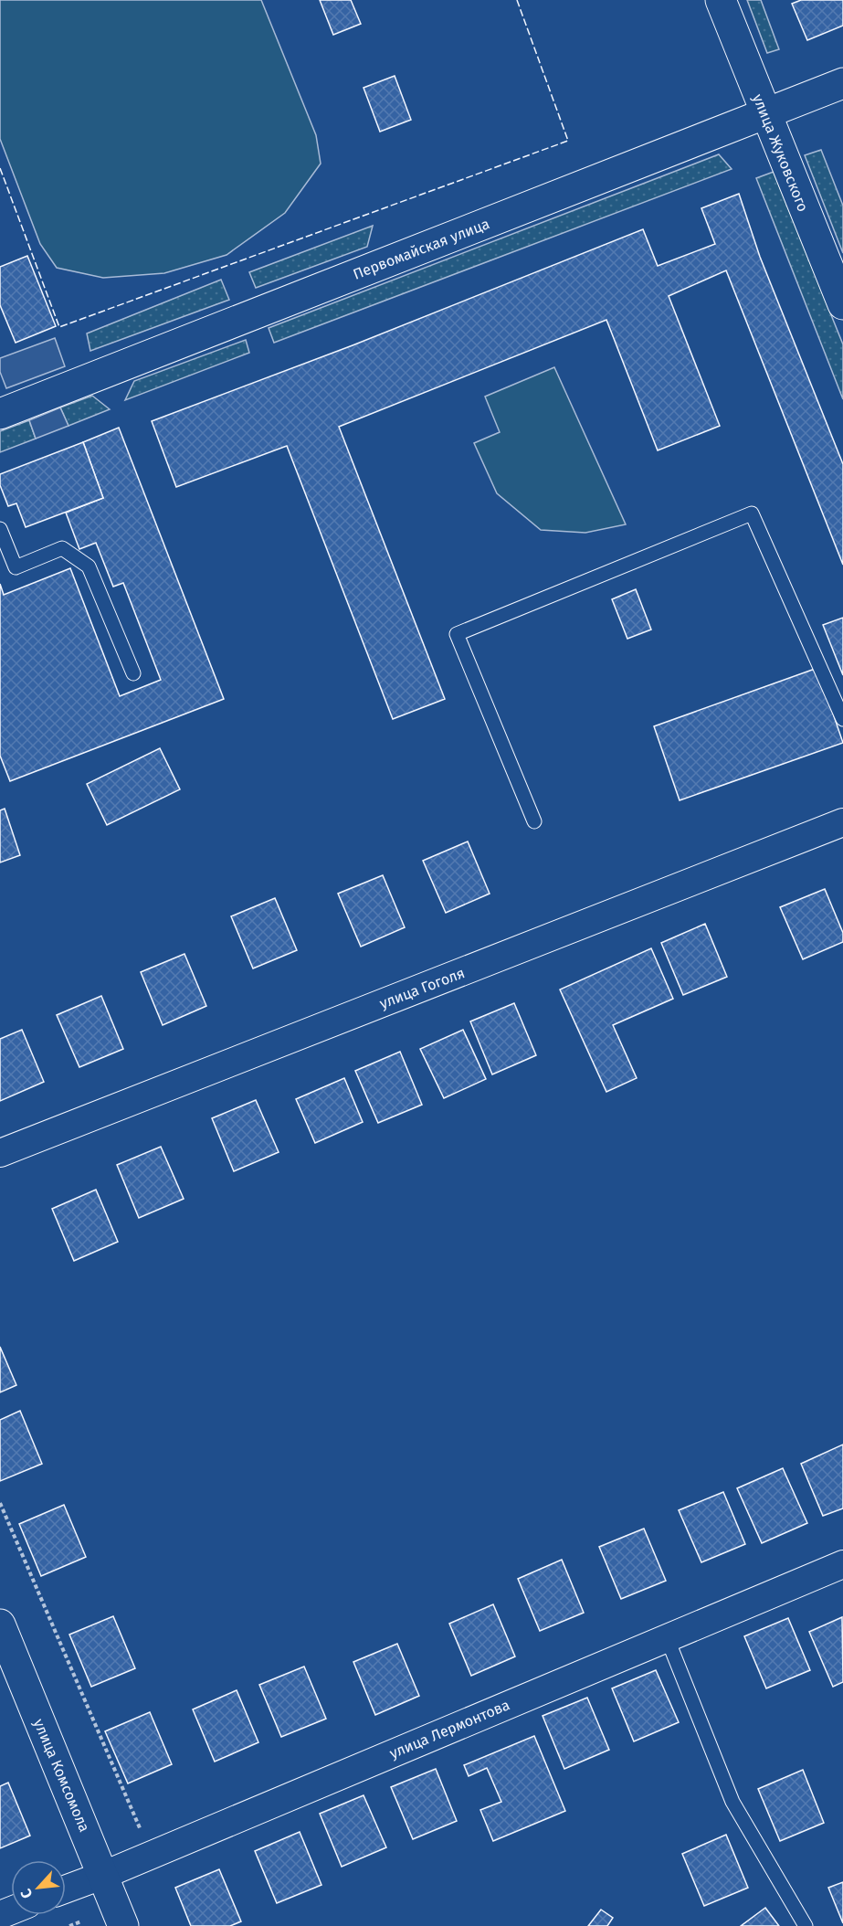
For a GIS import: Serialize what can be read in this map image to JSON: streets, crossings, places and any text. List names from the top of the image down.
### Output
{
  "streets": {
    "street": [
      "улица Жуковского",
      "Первомайская улица",
      "улица Гоголя",
      "улица Лермонтова",
      "улица Комсомола"
    ]
  },
  "crossings": [
    ["улица Жуковского", "Первомайская улица"],
    ["улица Лермонтова", "улица Комсомола"]
  ],
  "north": "bottom left"
}
